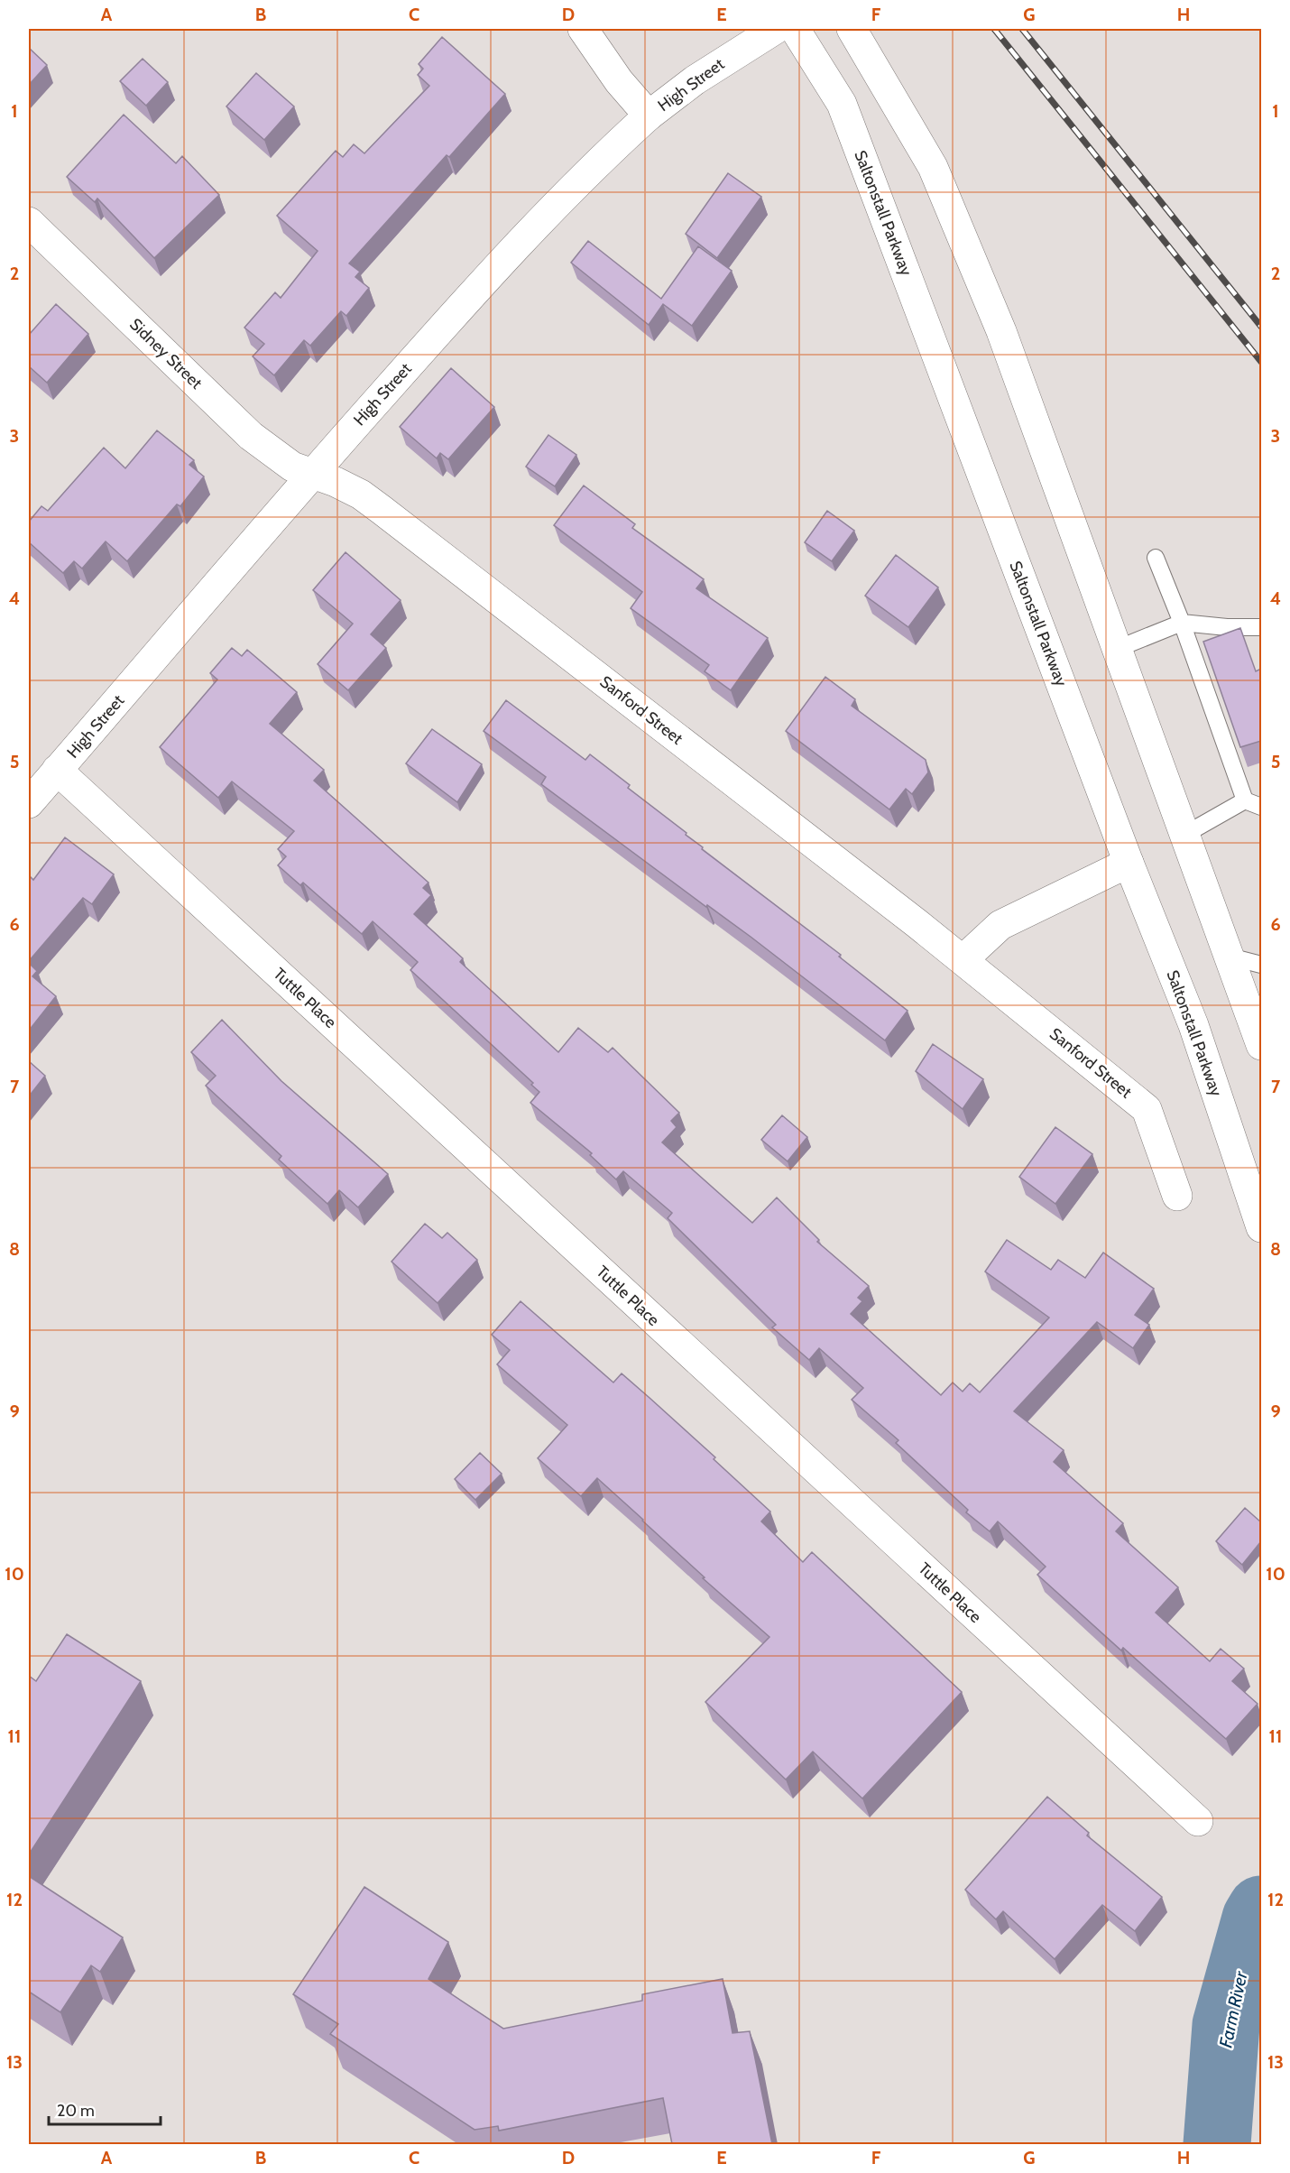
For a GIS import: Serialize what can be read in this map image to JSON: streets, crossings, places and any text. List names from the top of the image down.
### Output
{
  "streets": {
    "main road": [
      "High Street",
      "Saltonstall Parkway",
      "Sidney Street",
      "Sanford Street",
      "Tuttle Place"
    ]
  },
  "crossings": [
    ["High Street", "Sidney Street"],
    ["High Street", "Sanford Street"],
    ["High Street", "Tuttle Place"],
    ["Sidney Street", "Sanford Street"]
  ],
  "water": ["Farm River"],
  "scale_bar": "20 m",
  "grid": {
    "columns": [
      "A",
      "B",
      "C",
      "D",
      "E",
      "F",
      "G",
      "H"
    ],
    "rows": [
      "1",
      "2",
      "3",
      "4",
      "5",
      "6",
      "7",
      "8",
      "9",
      "10",
      "11",
      "12",
      "13"
    ]
  }
}
